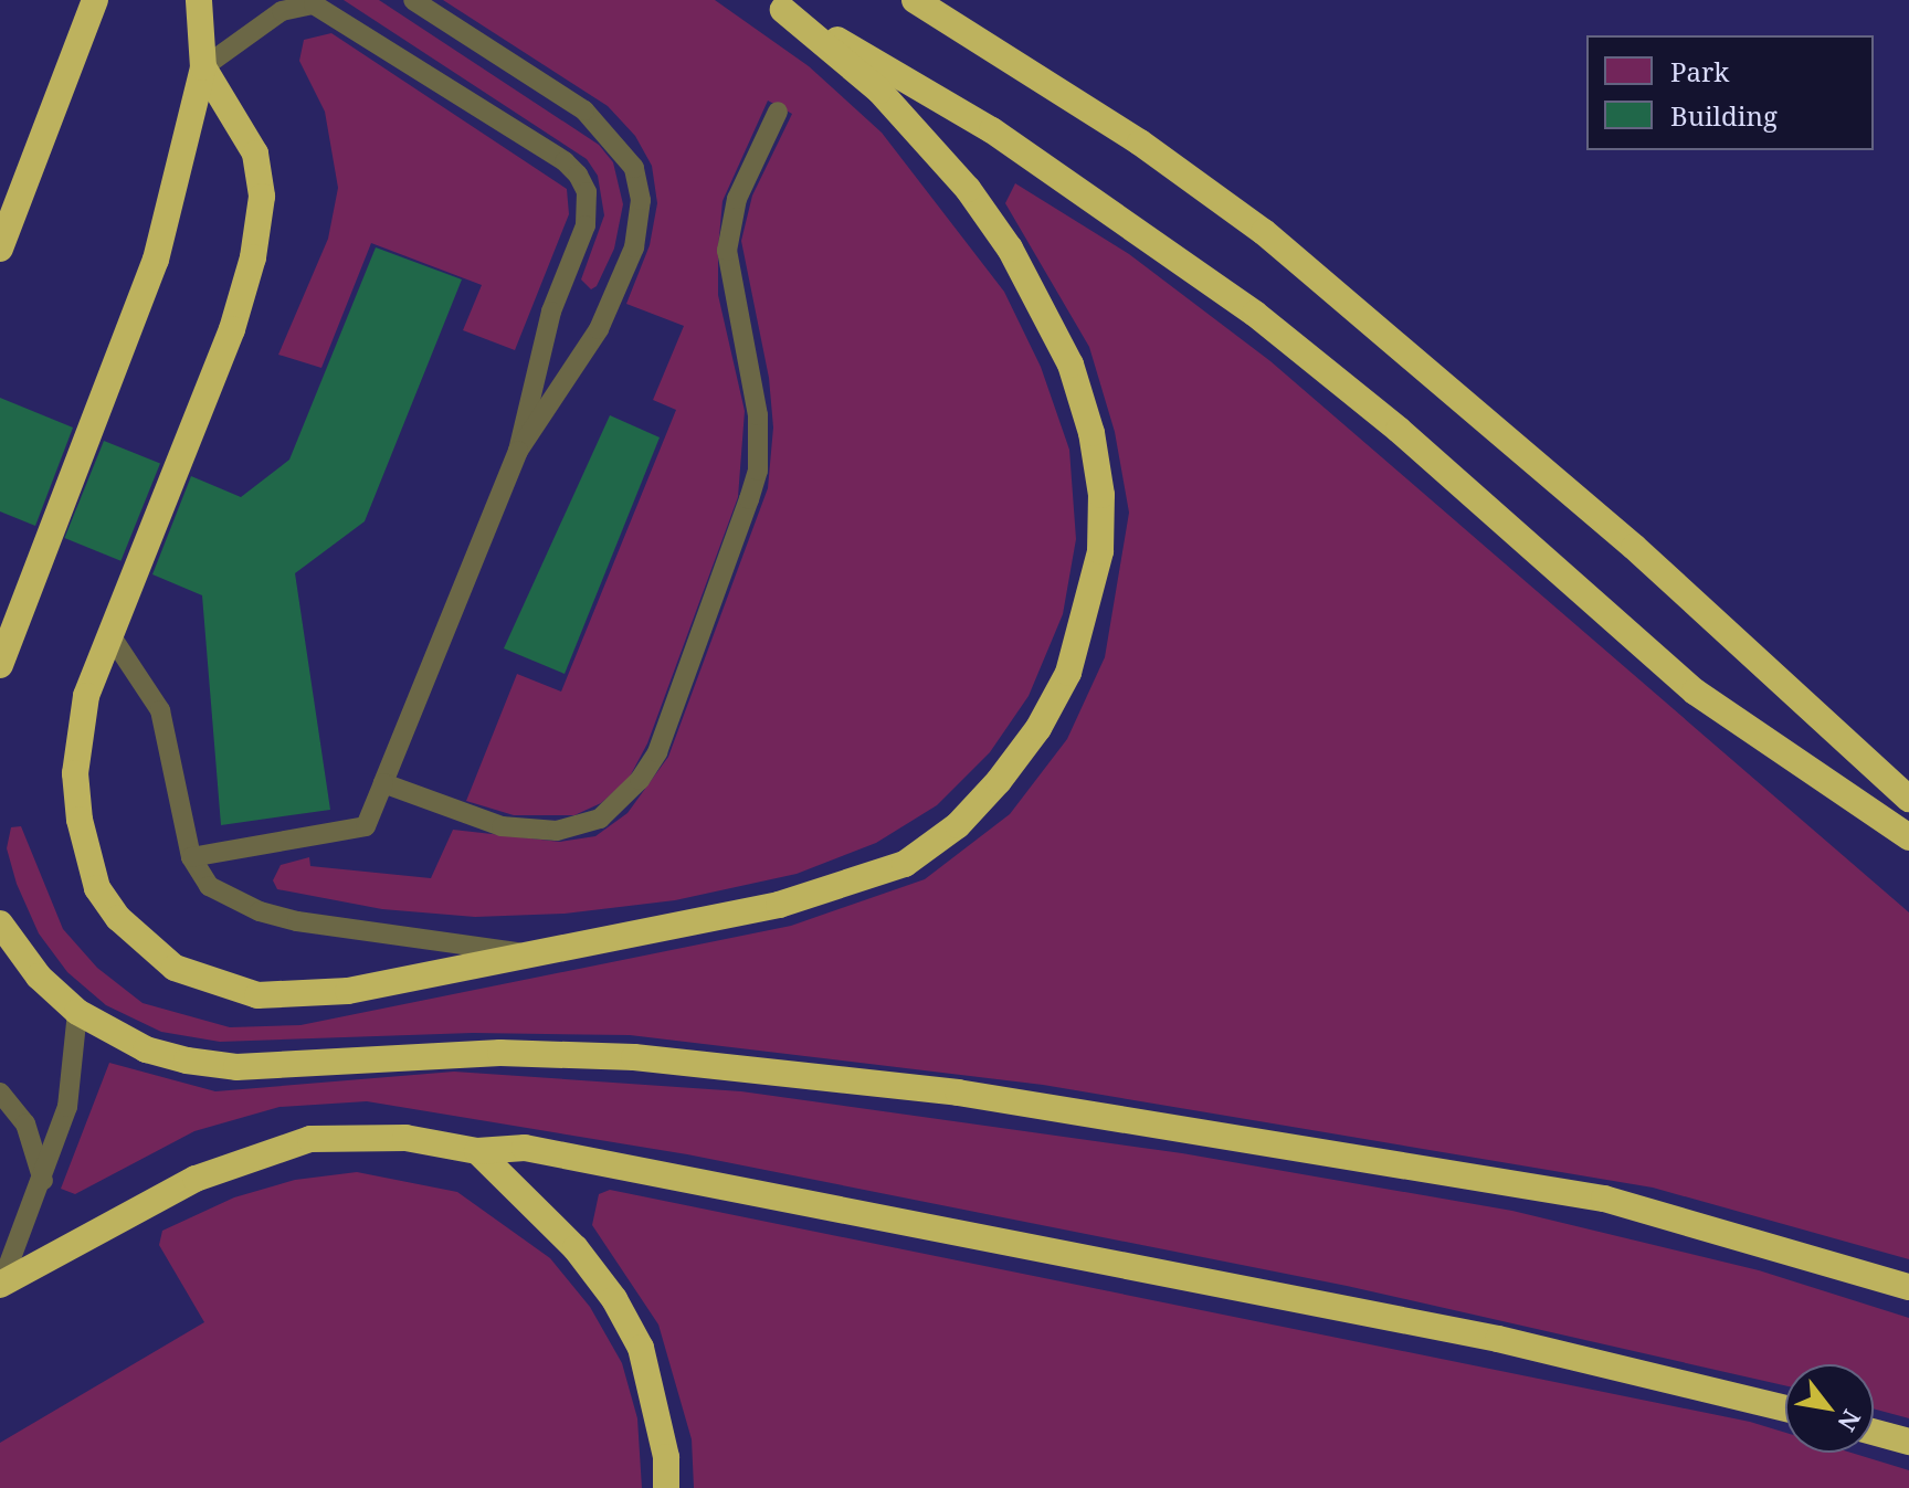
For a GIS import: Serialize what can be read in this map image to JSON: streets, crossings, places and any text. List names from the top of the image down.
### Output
{
  "legend": ["Park", "Building"],
  "north": "bottom right"
}
